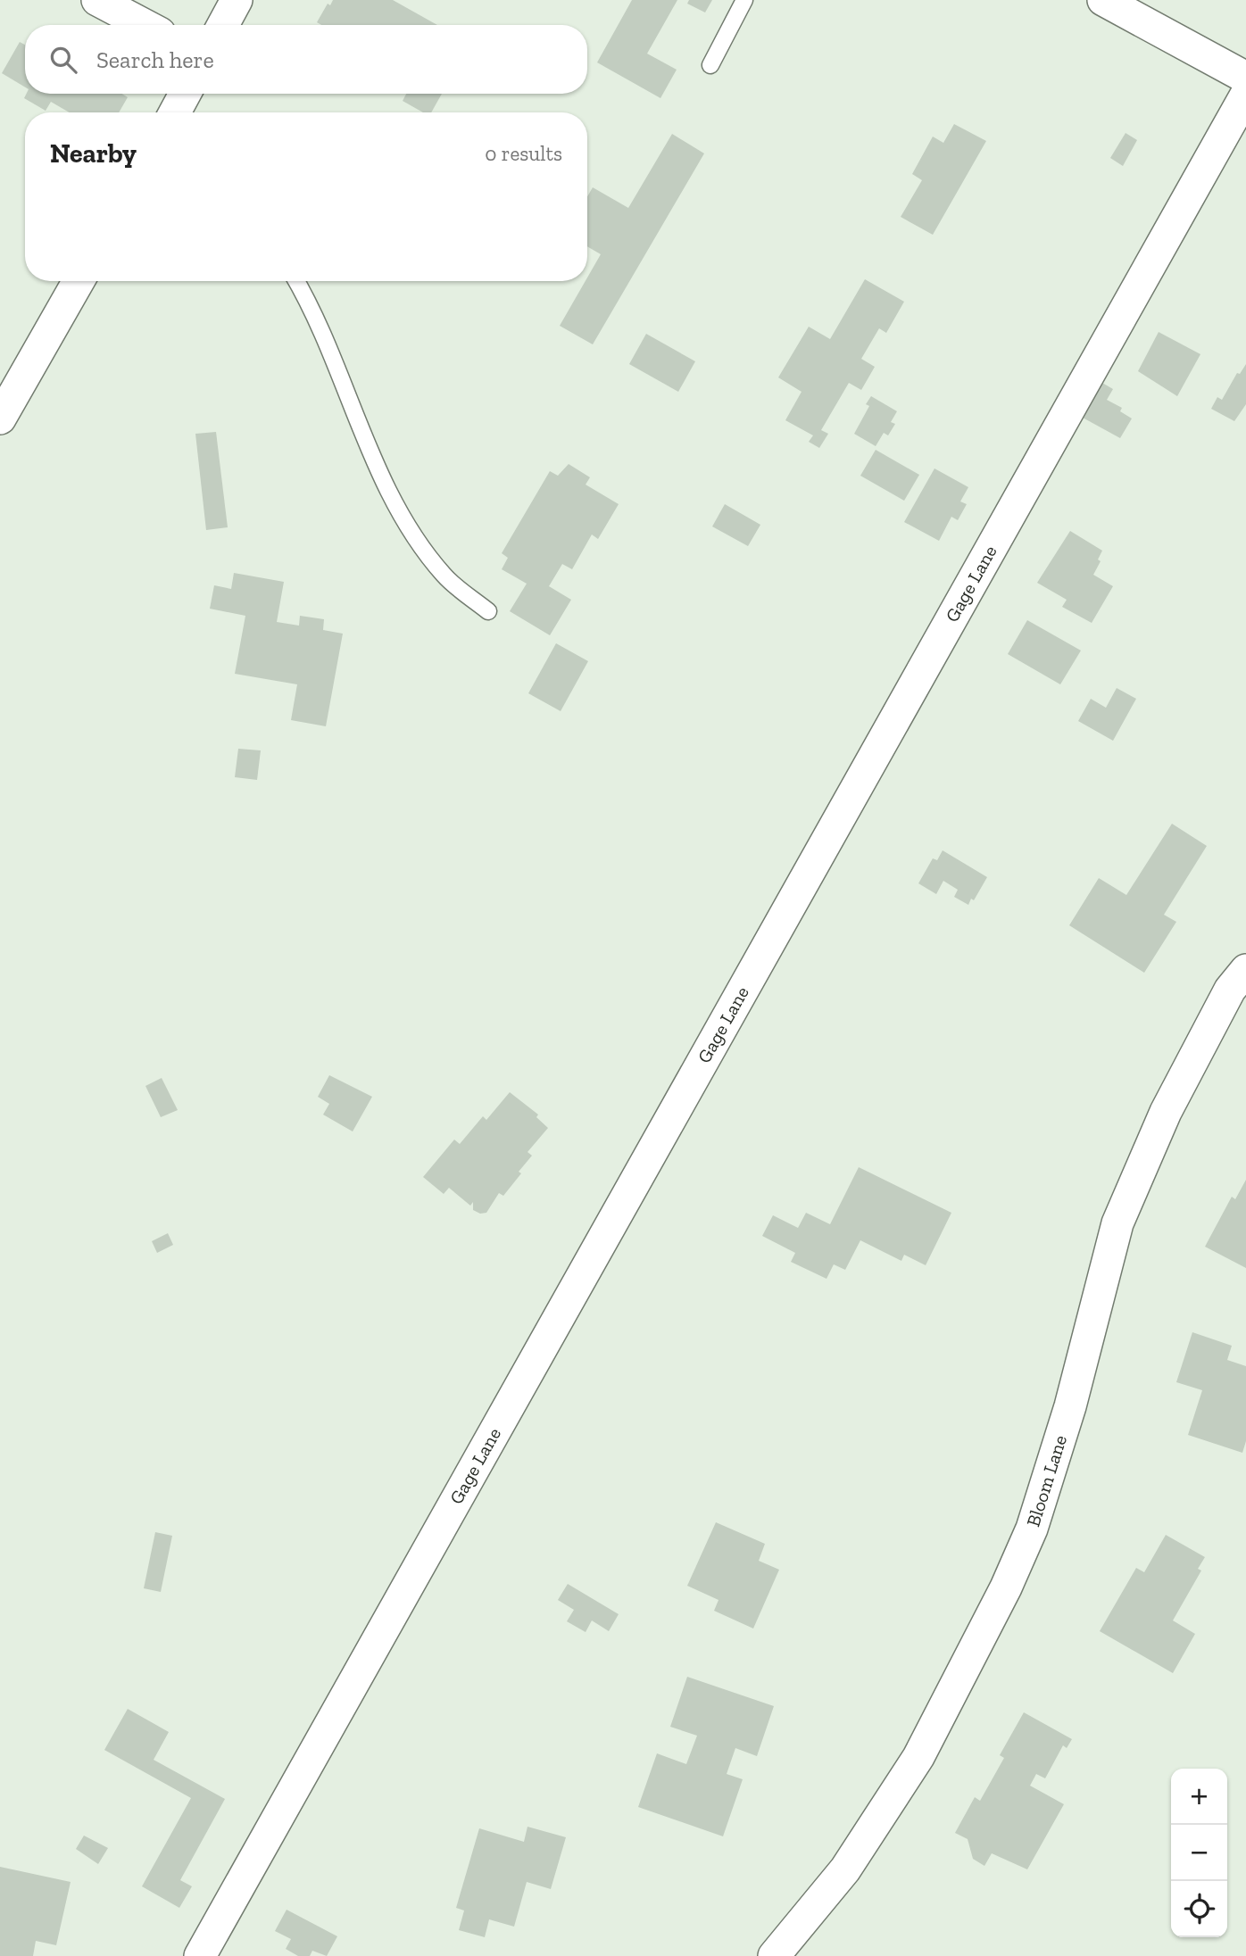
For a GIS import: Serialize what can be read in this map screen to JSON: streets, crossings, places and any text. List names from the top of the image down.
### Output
{
  "streets": {
    "street": ["Gage Lane", "Bloom Lane"]
  },
  "page": {
    "search": "Search here",
    "heading": ["Nearby", "0 results"],
    "map_buttons": ["+", "−"]
  }
}
